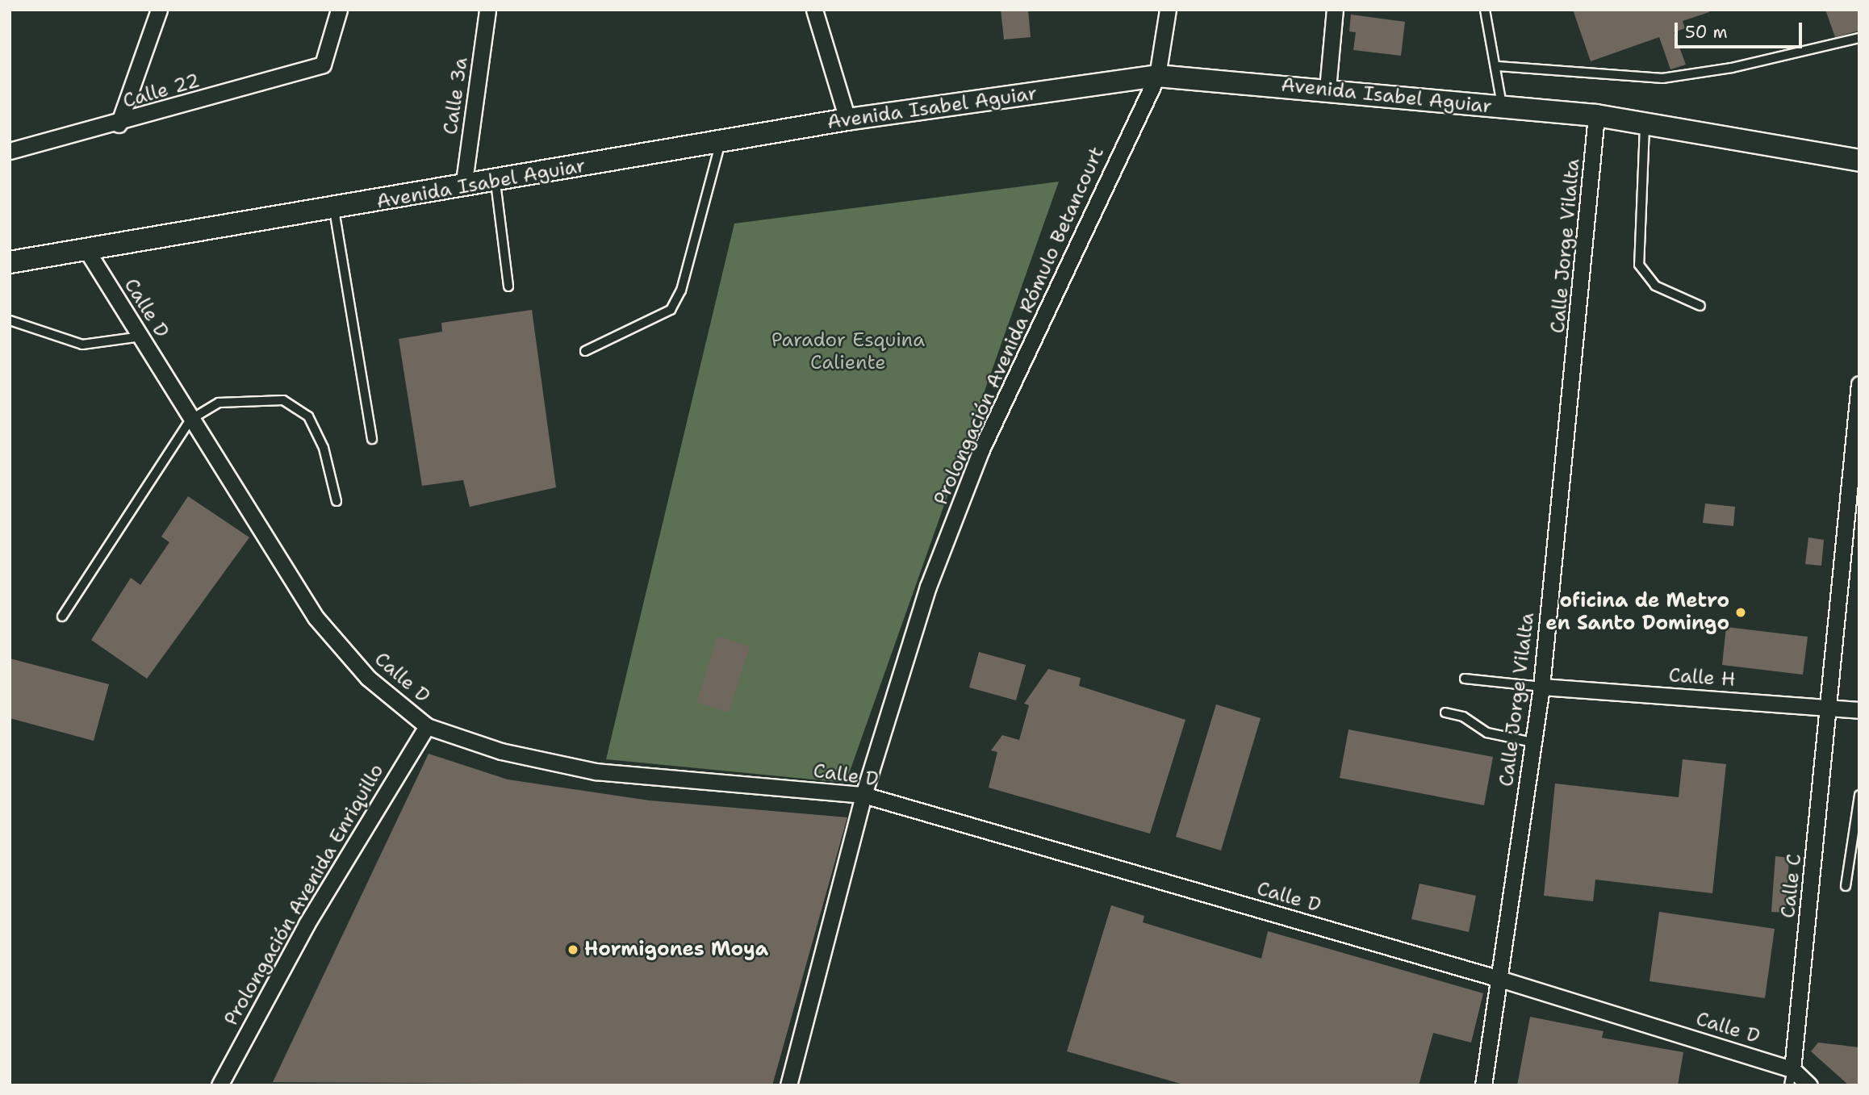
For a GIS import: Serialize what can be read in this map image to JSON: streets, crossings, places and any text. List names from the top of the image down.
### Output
{
  "streets": {
    "main road": ["Avenida Isabel Aguiar"],
    "street": [
      "Calle 22",
      "Calle 3a",
      "Calle Jorge Vilalta",
      "Calle D",
      "Prolongación Avenida Rómulo Betancourt",
      "Calle H",
      "Calle C",
      "Prolongación Avenida Enriquillo"
    ]
  },
  "crossings": [
    ["Calle 3a", "Avenida Isabel Aguiar"],
    ["Avenida Isabel Aguiar", "Calle Jorge Vilalta"],
    ["Avenida Isabel Aguiar", "Calle D"],
    ["Avenida Isabel Aguiar", "Prolongación Avenida Rómulo Betancourt"],
    ["Calle Jorge Vilalta", "Calle D"],
    ["Calle Jorge Vilalta", "Calle H"],
    ["Calle D", "Prolongación Avenida Rómulo Betancourt"],
    ["Calle D", "Calle C"],
    ["Calle D", "Prolongación Avenida Enriquillo"],
    ["Calle H", "Calle C"]
  ],
  "parks": ["Parador Esquina Caliente"],
  "places": ["oficina de Metro en Santo Domingo", "Hormigones Moya"],
  "scale_bar": "50 m"
}
